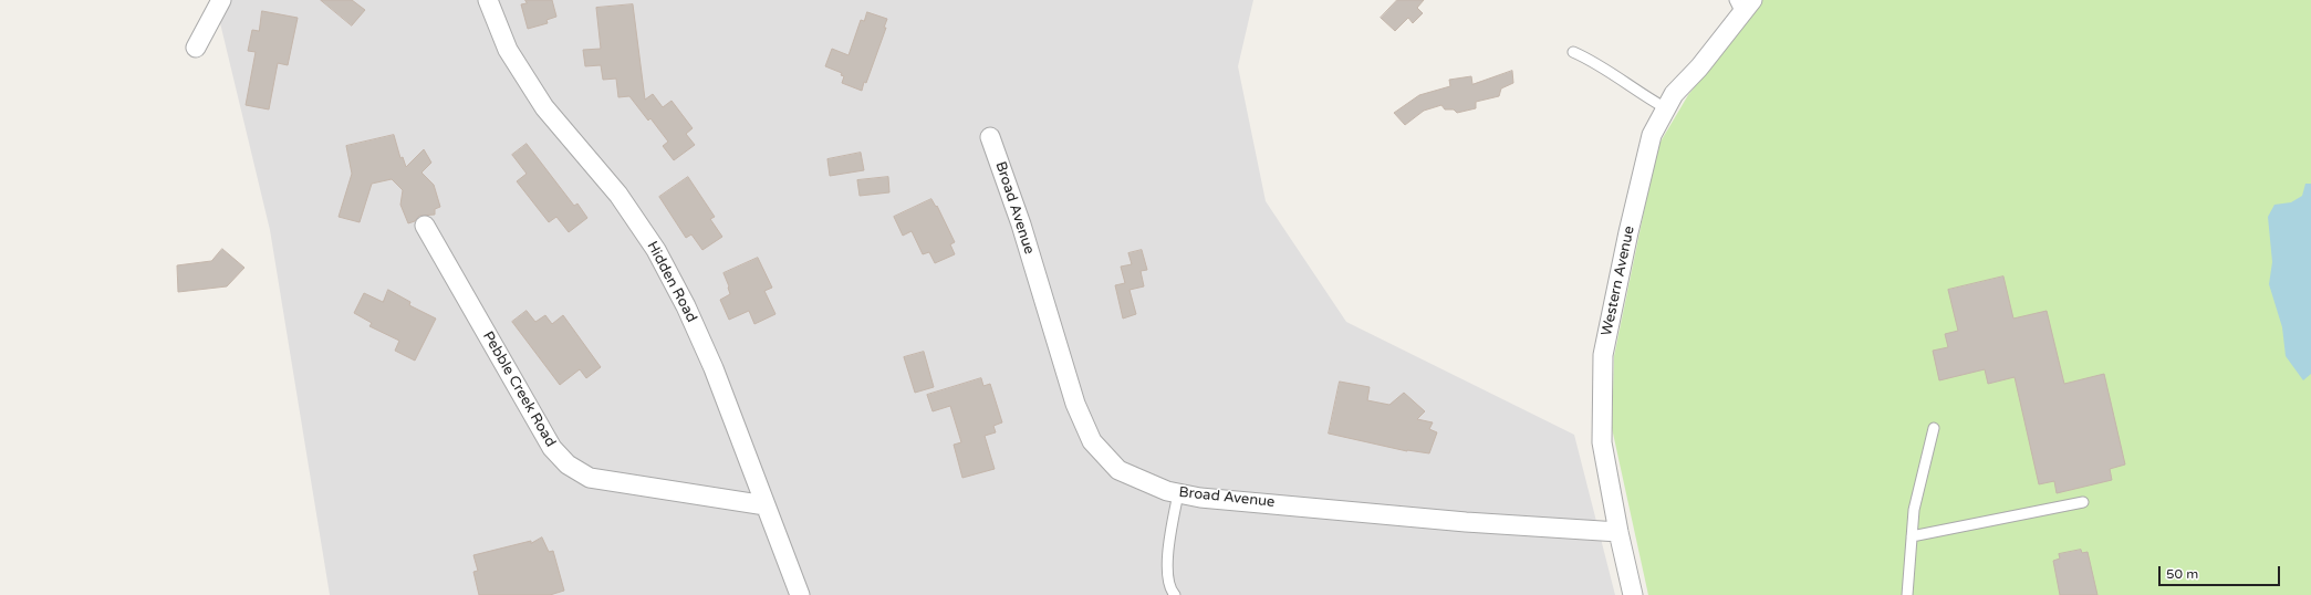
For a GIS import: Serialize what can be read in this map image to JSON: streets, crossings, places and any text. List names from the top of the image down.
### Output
{
  "streets": {
    "street": [
      "Broad Avenue",
      "Western Avenue",
      "Hidden Road",
      "Pebble Creek Road"
    ]
  },
  "crossings": [
    ["Broad Avenue", "Western Avenue"],
    ["Hidden Road", "Pebble Creek Road"]
  ],
  "scale_bar": "50 m"
}
